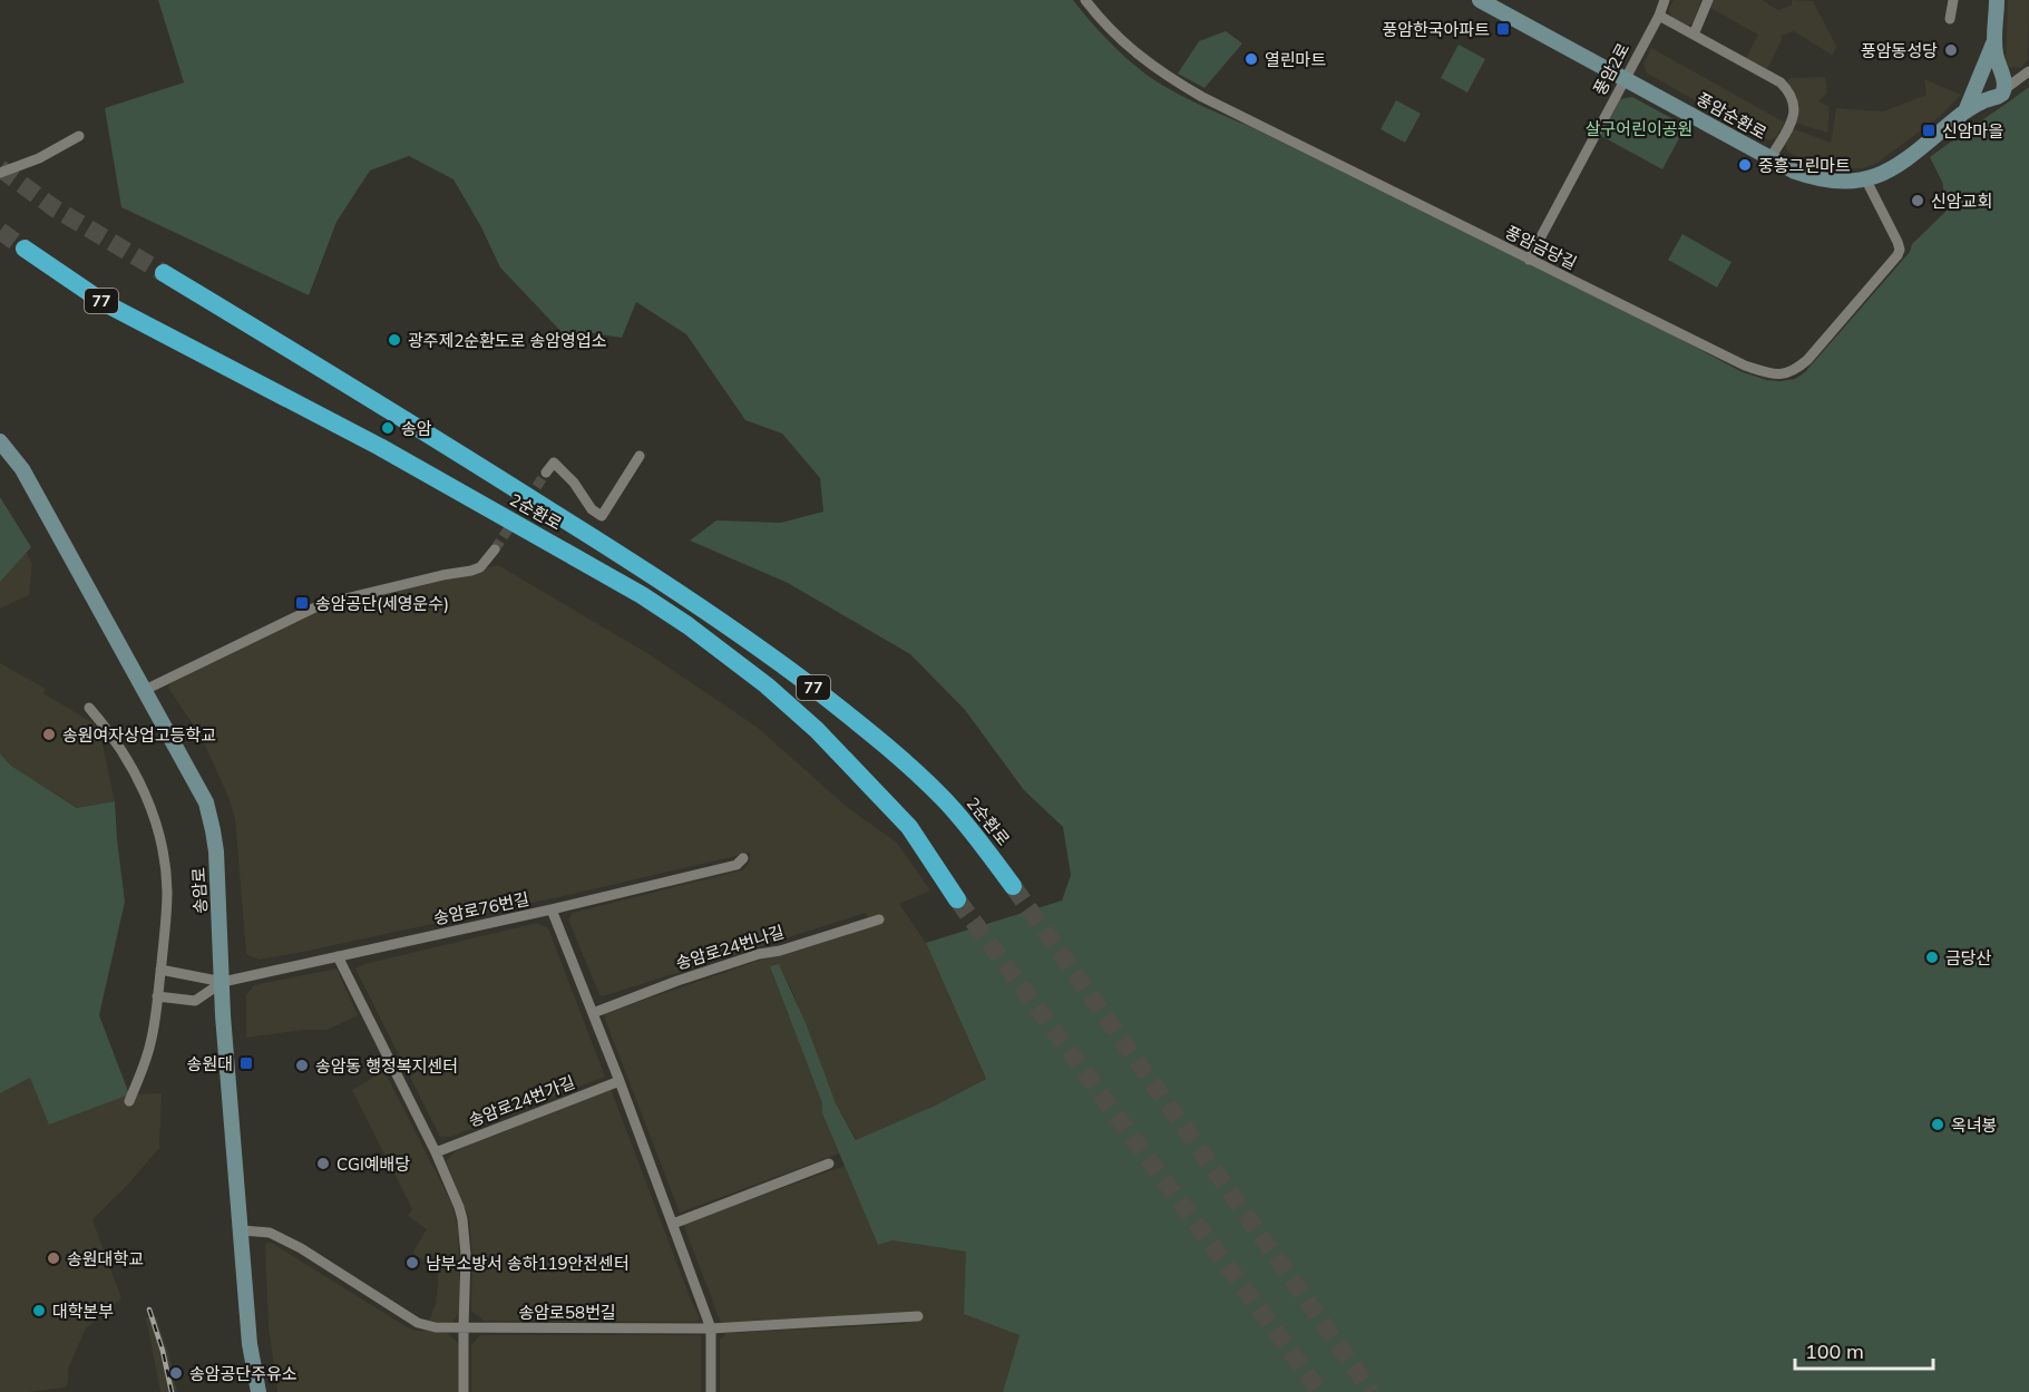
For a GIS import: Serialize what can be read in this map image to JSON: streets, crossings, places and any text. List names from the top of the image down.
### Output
{
  "streets": {
    "highway": ["77", "2순환로"],
    "main road": ["풍암순환로", "송암로"],
    "street": [
      "풍암2로",
      "풍암금당길",
      "송암로76번길",
      "송암로24번나길",
      "송암로24번가길",
      "송암로58번길"
    ]
  },
  "crossings": [
    ["풍암2로", "풍암순환로"],
    ["풍암2로", "풍암금당길"],
    ["풍암순환로", "풍암금당길"],
    ["송암로", "송암로76번길"],
    ["송암로", "송암로58번길"]
  ],
  "parks": ["살구어린이공원"],
  "places": {
    "transit": [
      "풍암한국아파트",
      "신암마을",
      "송암공단(세영운수)",
      "송원대"
    ],
    "other": [
      "풍암동성당",
      "열린마트",
      "중흥그린마트",
      "신암교회",
      "광주제2순환도로 송암영업소",
      "송암",
      "송원여자상업고등학교",
      "금당산",
      "송암동 행정복지센터",
      "옥녀봉",
      "CGI예배당",
      "송원대학교",
      "남부소방서 송하119안전센터",
      "대학본부",
      "송암공단주유소"
    ]
  },
  "scale_bar": "100 m"
}
